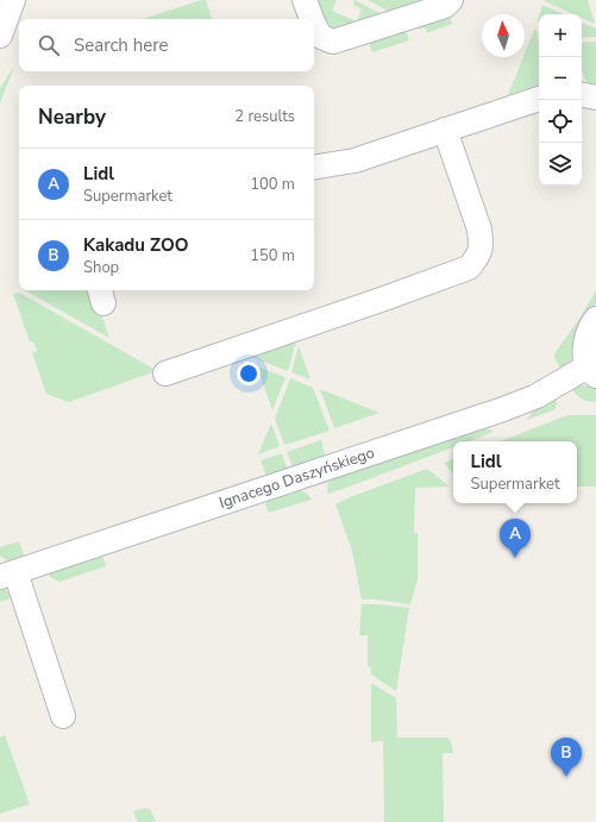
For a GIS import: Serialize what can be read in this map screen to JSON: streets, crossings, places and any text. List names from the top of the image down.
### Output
{
  "streets": {
    "street": ["Ignacego Daszyńskiego"]
  },
  "north": "top",
  "page": {
    "map_buttons": ["+", "−"],
    "search": "Search here",
    "heading": ["Nearby", "2 results"],
    "list": [
      {
        "mark": "A",
        "name": "Lidl",
        "note": "Supermarket",
        "value": "100 m"
      },
      {
        "mark": "B",
        "name": "Kakadu ZOO",
        "note": "Shop",
        "value": "150 m"
      }
    ],
    "popup": ["Lidl", "Supermarket"],
    "pins": ["A", "B"]
  }
}
